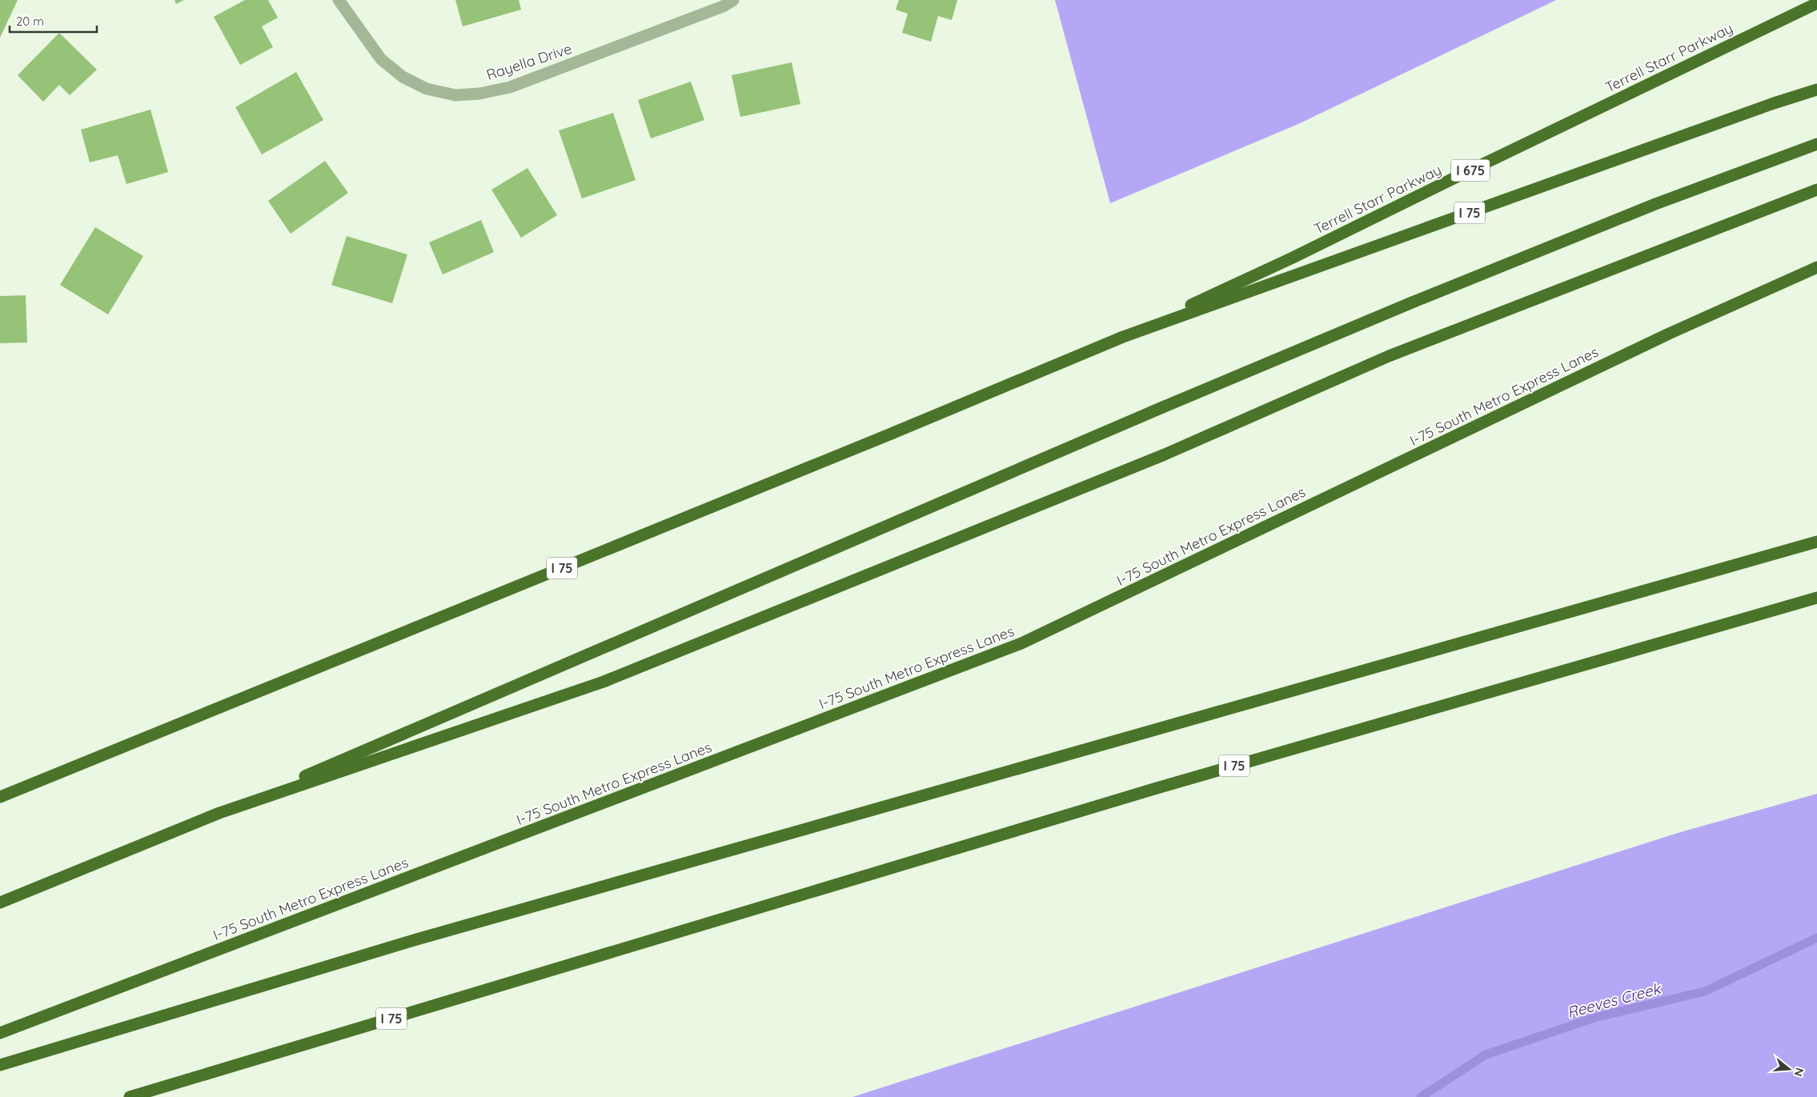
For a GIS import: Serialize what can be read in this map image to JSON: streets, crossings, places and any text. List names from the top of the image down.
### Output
{
  "streets": {
    "highway": [
      "Terrell Starr Parkway",
      "I 675",
      "I 75",
      "I-75 South Metro Express Lanes"
    ],
    "street": ["Rayella Drive"]
  },
  "crossings": [
    ["Terrell Starr Parkway", "I 75"]
  ],
  "water": ["Reeves Creek"],
  "scale_bar": "20 m",
  "north": "right"
}
